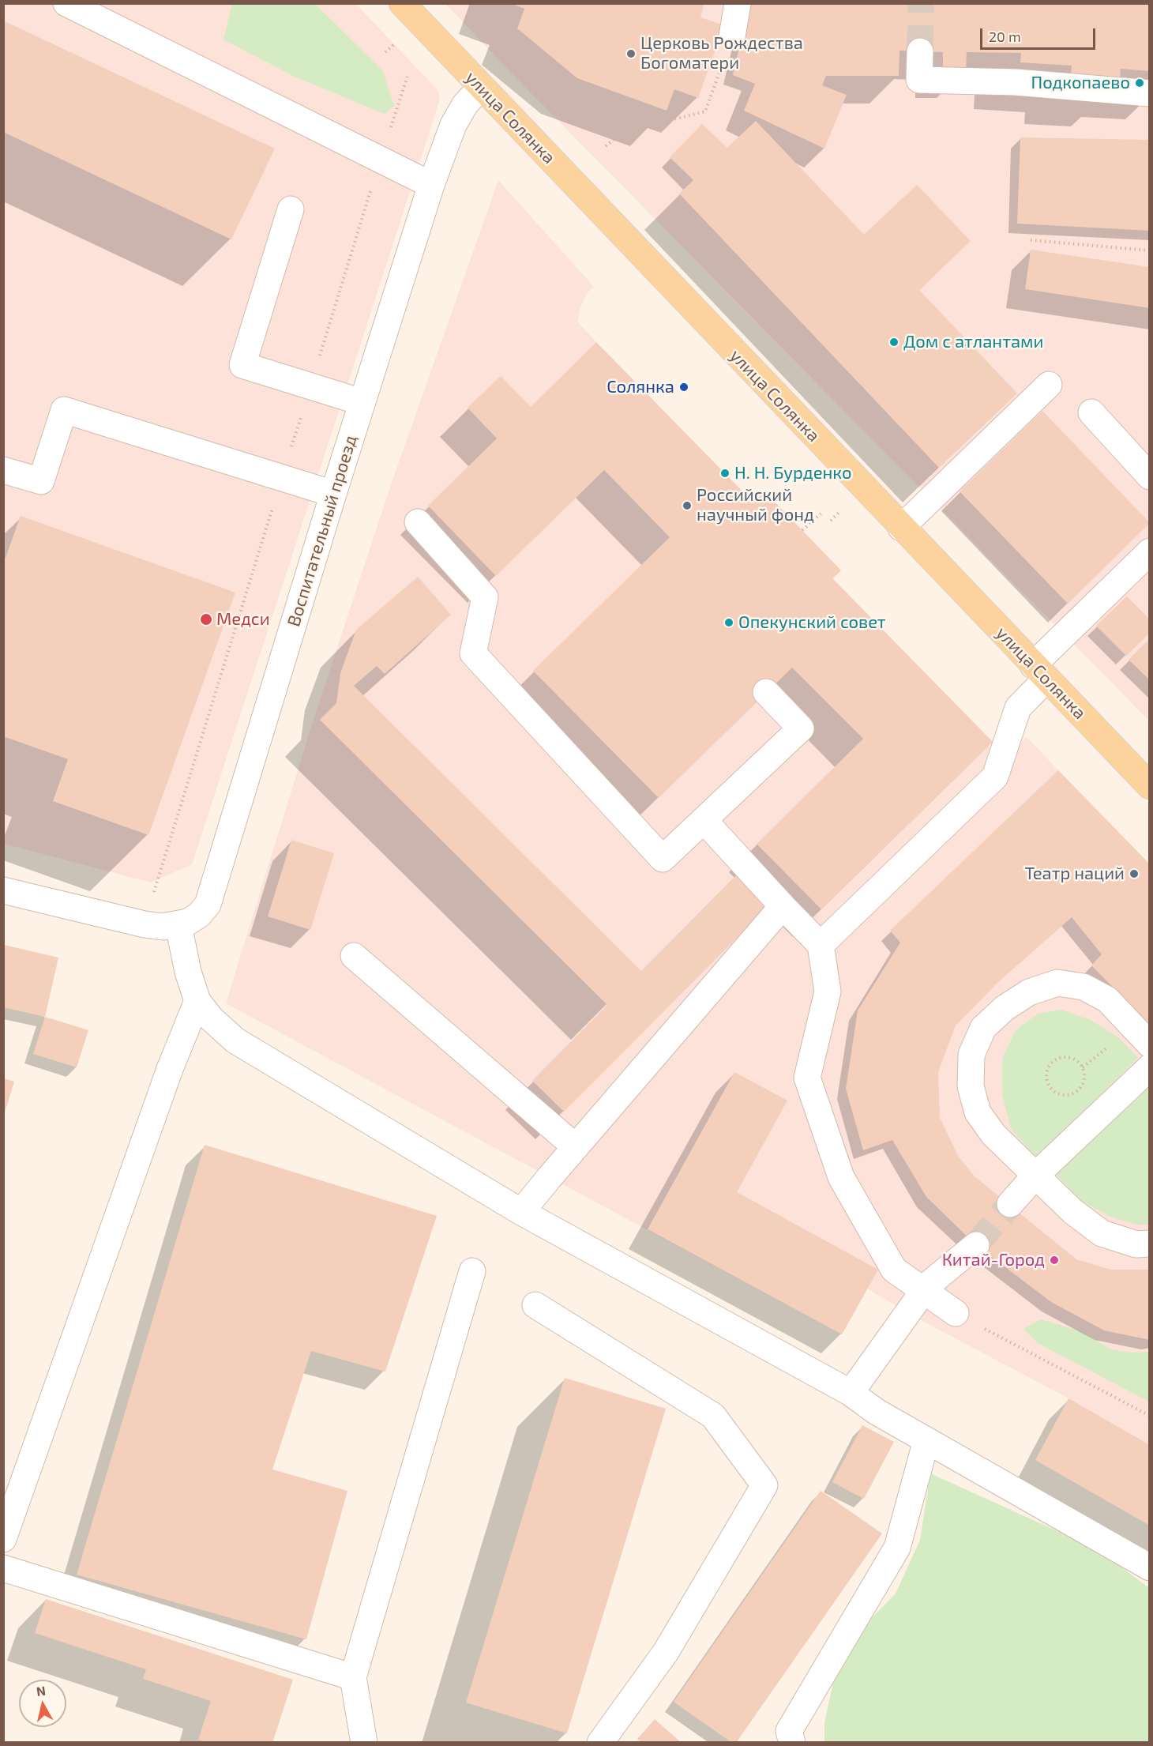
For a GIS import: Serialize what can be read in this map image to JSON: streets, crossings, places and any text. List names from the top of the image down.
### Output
{
  "streets": {
    "main road": ["улица Солянка"],
    "street": ["Воспитательный проезд"]
  },
  "crossings": [
    ["улица Солянка", "Воспитательный проезд"]
  ],
  "places": [
    "Церковь Рождества Богоматери",
    "Подкопаево",
    "Дом с атлантами",
    "Солянка",
    "Н. Н. Бурденко",
    "Российский научный фонд",
    "Медси",
    "Опекунский совет",
    "Театр наций",
    "Китай-Город"
  ],
  "scale_bar": "20 m",
  "north": "top"
}
